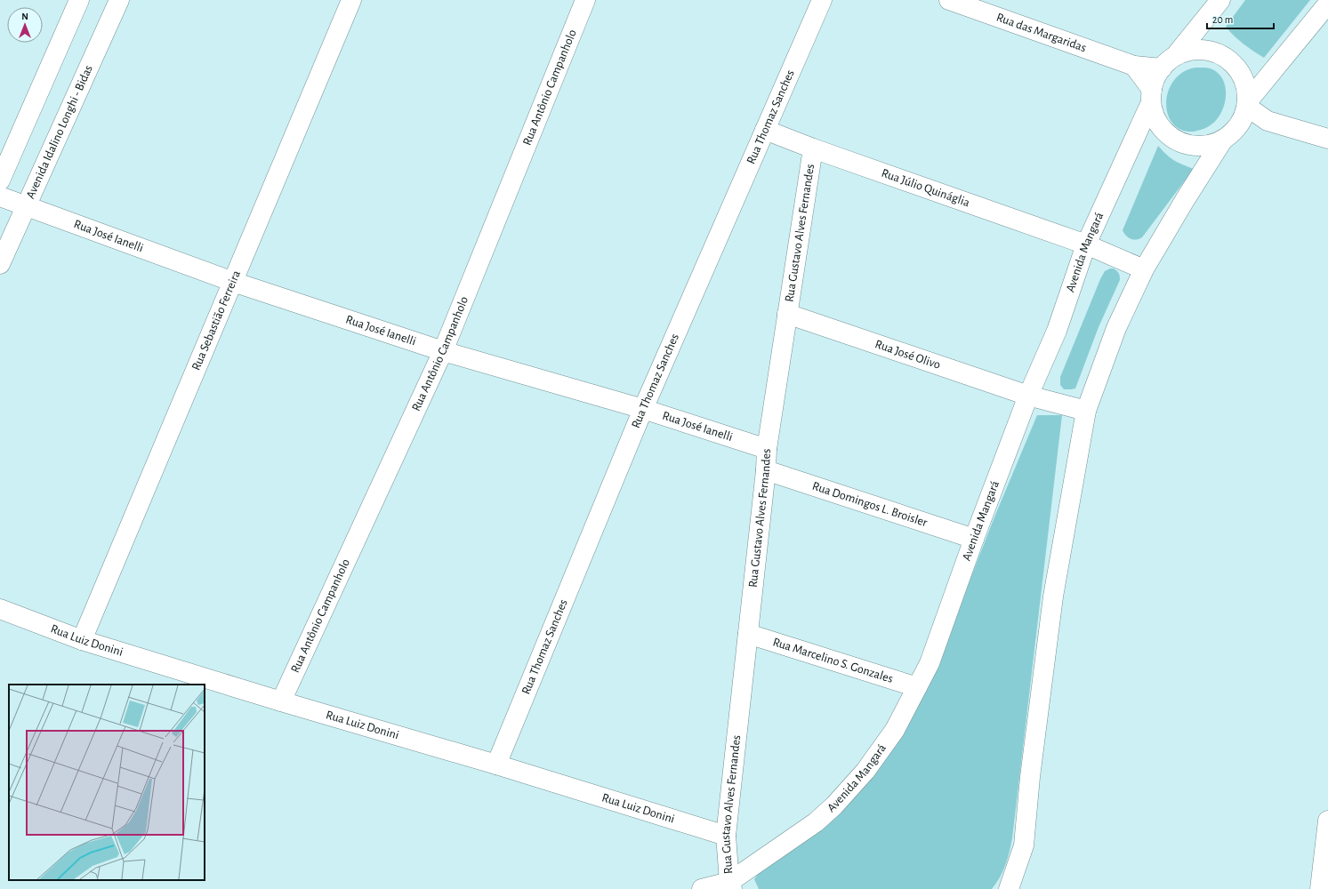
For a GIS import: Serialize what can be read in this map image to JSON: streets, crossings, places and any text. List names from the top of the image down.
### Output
{
  "streets": {
    "street": [
      "Rua das Margaridas",
      "Rua Antônio Campanholo",
      "Rua Thomaz Sanches",
      "Avenida Idalino Longhi - Bidas",
      "Rua Júlio Quináglia",
      "Rua Gustavo Alves Fernandes",
      "Rua José Ianelli",
      "Avenida Mangará",
      "Rua Sebastião Ferreira",
      "Rua José Olivo",
      "Rua Domingos L. Broisler",
      "Rua Luiz Donini",
      "Rua Marcelino S. Gonzales"
    ]
  },
  "crossings": [
    ["Rua das Margaridas", "Avenida Mangará"],
    ["Rua Antônio Campanholo", "Rua José Ianelli"],
    ["Rua Antônio Campanholo", "Rua Luiz Donini"],
    ["Rua Thomaz Sanches", "Rua Júlio Quináglia"],
    ["Rua Thomaz Sanches", "Rua José Ianelli"],
    ["Rua Thomaz Sanches", "Rua Luiz Donini"],
    ["Avenida Idalino Longhi - Bidas", "Rua José Ianelli"],
    ["Rua Júlio Quináglia", "Rua Gustavo Alves Fernandes"],
    ["Rua Júlio Quináglia", "Avenida Mangará"],
    ["Rua Gustavo Alves Fernandes", "Rua José Ianelli"],
    ["Rua Gustavo Alves Fernandes", "Avenida Mangará"],
    ["Rua Gustavo Alves Fernandes", "Rua José Olivo"],
    ["Rua Gustavo Alves Fernandes", "Rua Domingos L. Broisler"],
    ["Rua Gustavo Alves Fernandes", "Rua Luiz Donini"],
    ["Rua Gustavo Alves Fernandes", "Rua Marcelino S. Gonzales"],
    ["Rua José Ianelli", "Rua Sebastião Ferreira"],
    ["Avenida Mangará", "Rua José Olivo"],
    ["Avenida Mangará", "Rua Domingos L. Broisler"],
    ["Avenida Mangará", "Rua Marcelino S. Gonzales"],
    ["Rua Sebastião Ferreira", "Rua Luiz Donini"]
  ],
  "scale_bar": "20 m",
  "north": "top"
}
